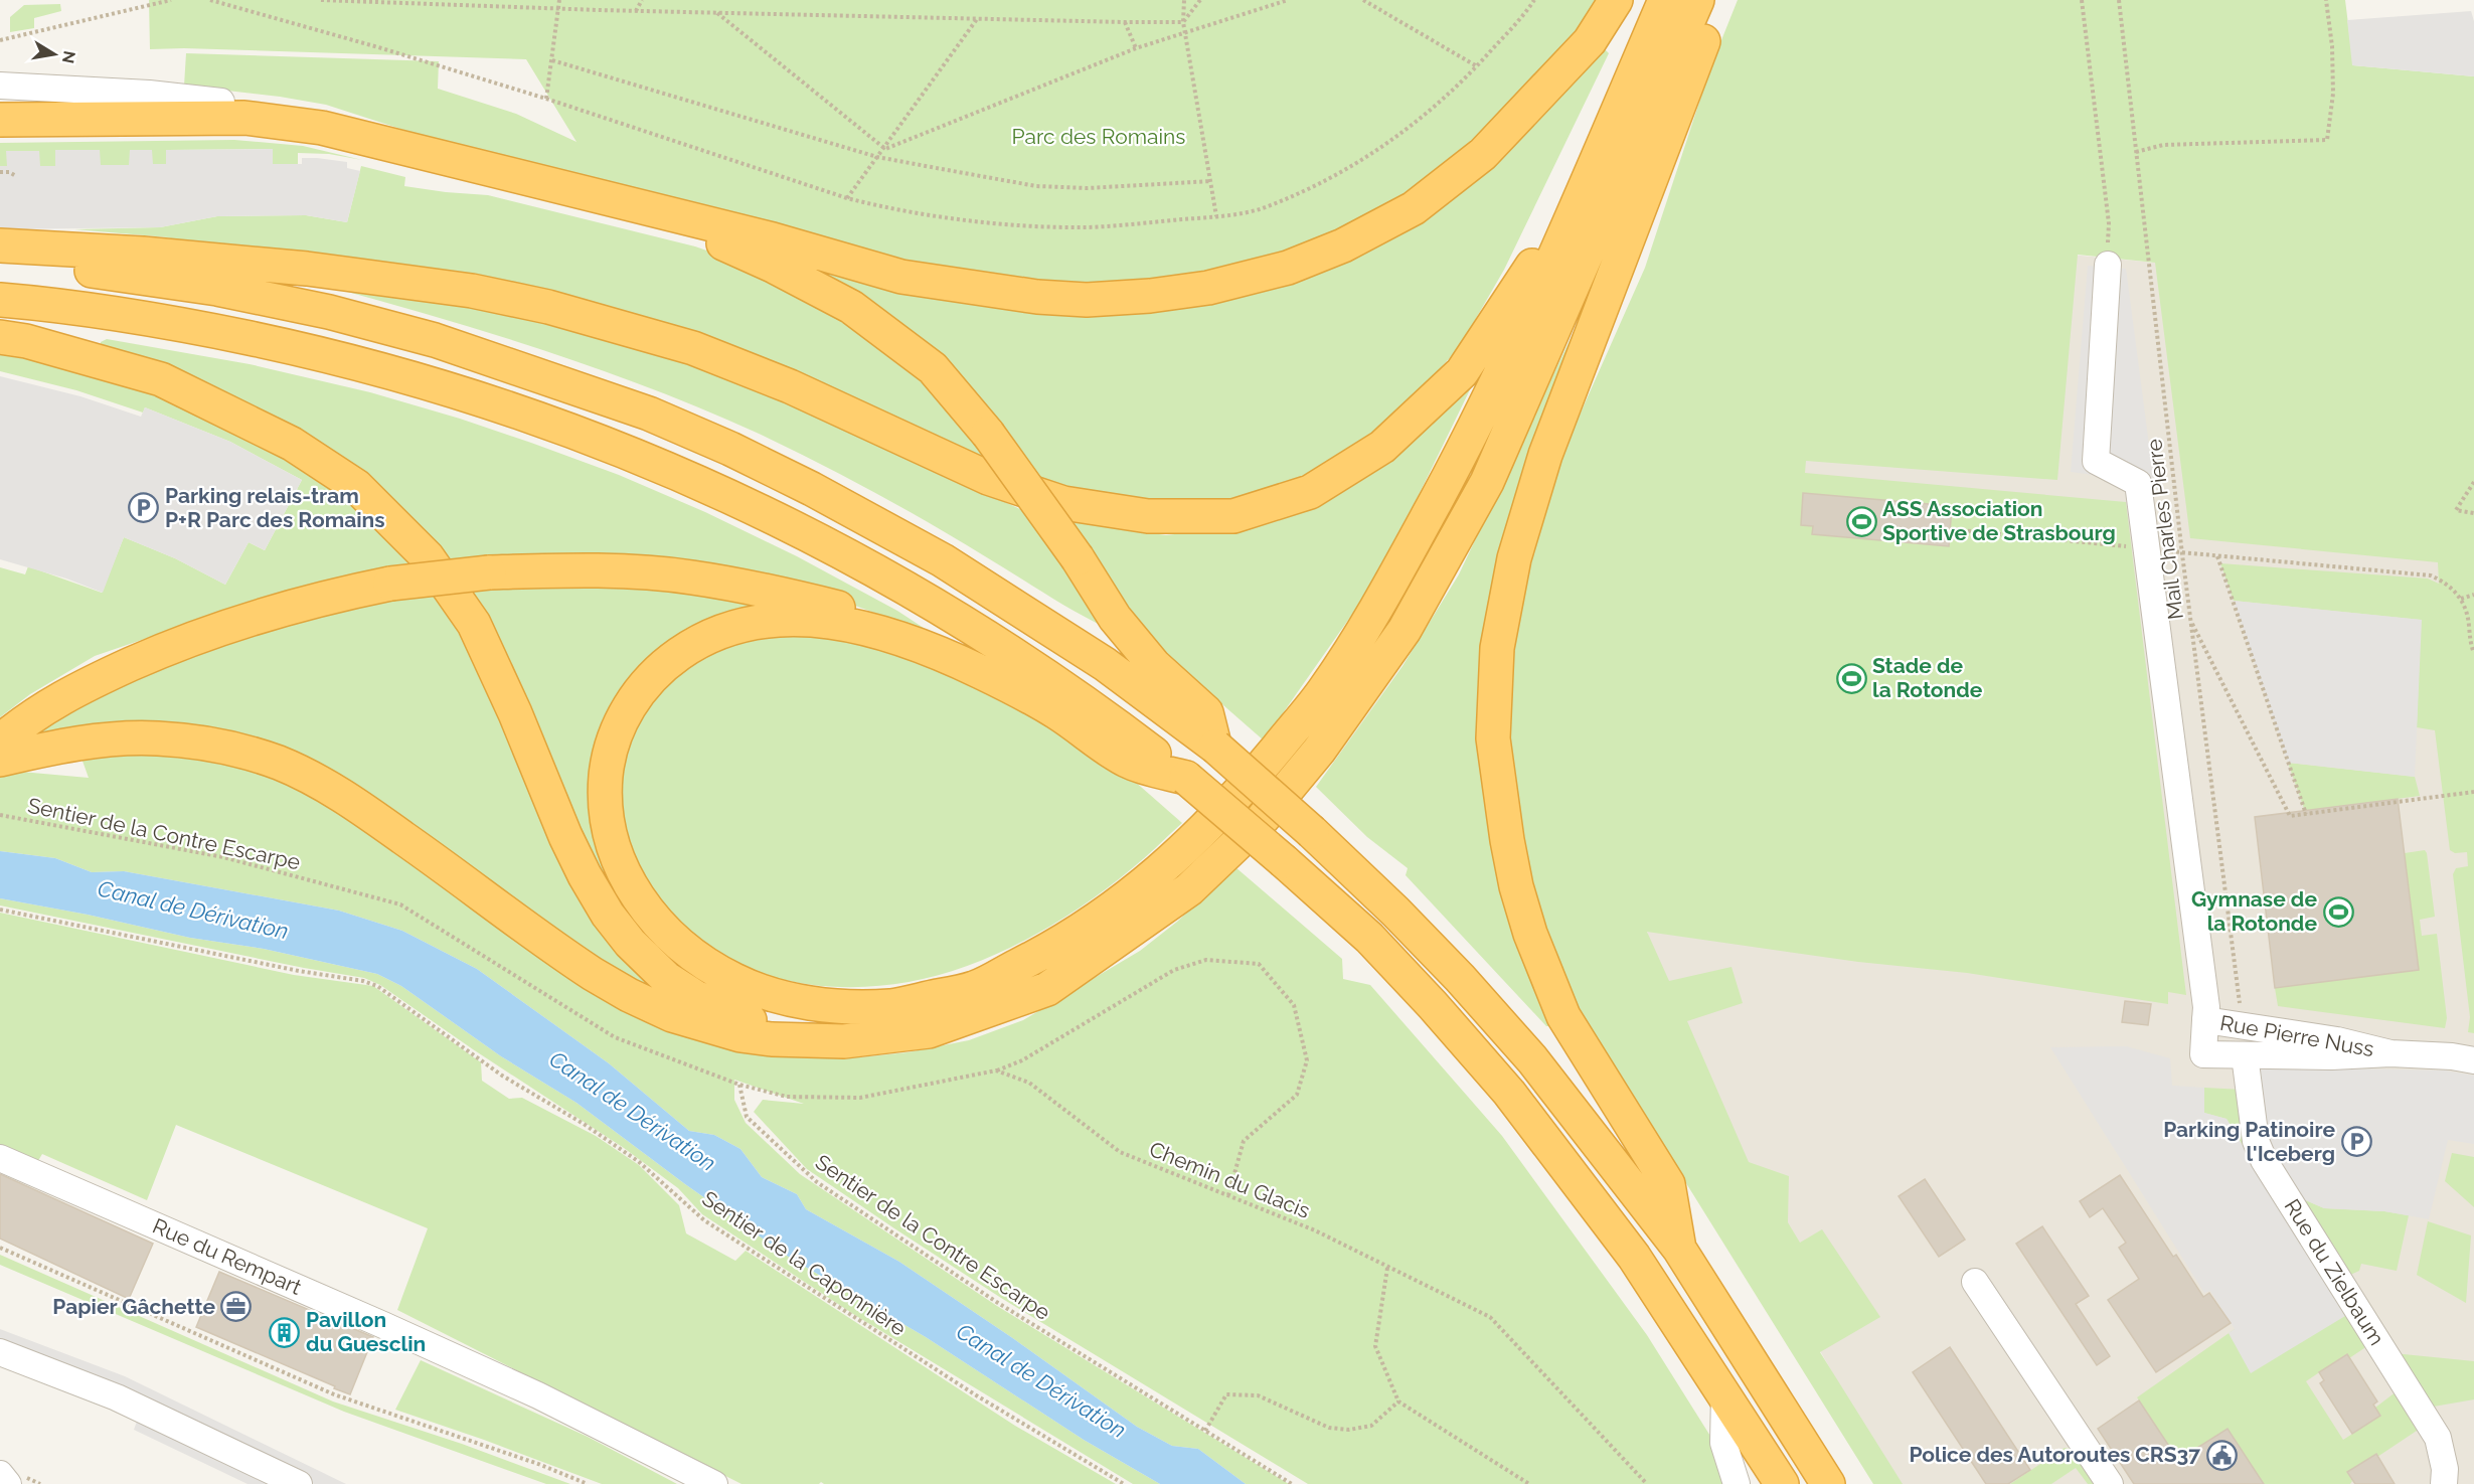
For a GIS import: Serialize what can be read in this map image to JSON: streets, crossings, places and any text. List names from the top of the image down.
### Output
{
  "streets": {
    "street": ["Rue Pierre Nuss", "Rue du Rempart", "Rue du Zielbaum"],
    "path": [
      "Mail Charles Pierre",
      "Sentier de la Contre Escarpe",
      "Chemin du Glacis",
      "Sentier de la Caponnière"
    ]
  },
  "crossings": [
    ["Mail Charles Pierre", "Rue Pierre Nuss"],
    ["Rue Pierre Nuss", "Rue du Zielbaum"]
  ],
  "water": ["Canal de Dérivation"],
  "parks": ["Parc des Romains"],
  "places": {
    "parking": ["Parking relais-tram P+R Parc des Romains", "Parking Patinoire l'Iceberg"],
    "sports": ["ASS Association Sportive de Strasbourg", "Stade de la Rotonde", "Gymnase de la Rotonde"],
    "office": ["Papier Gâchette"],
    "building": ["Pavillon du Guesclin"],
    "public building": ["Police des Autoroutes CRS37"]
  },
  "north": "right"
}
